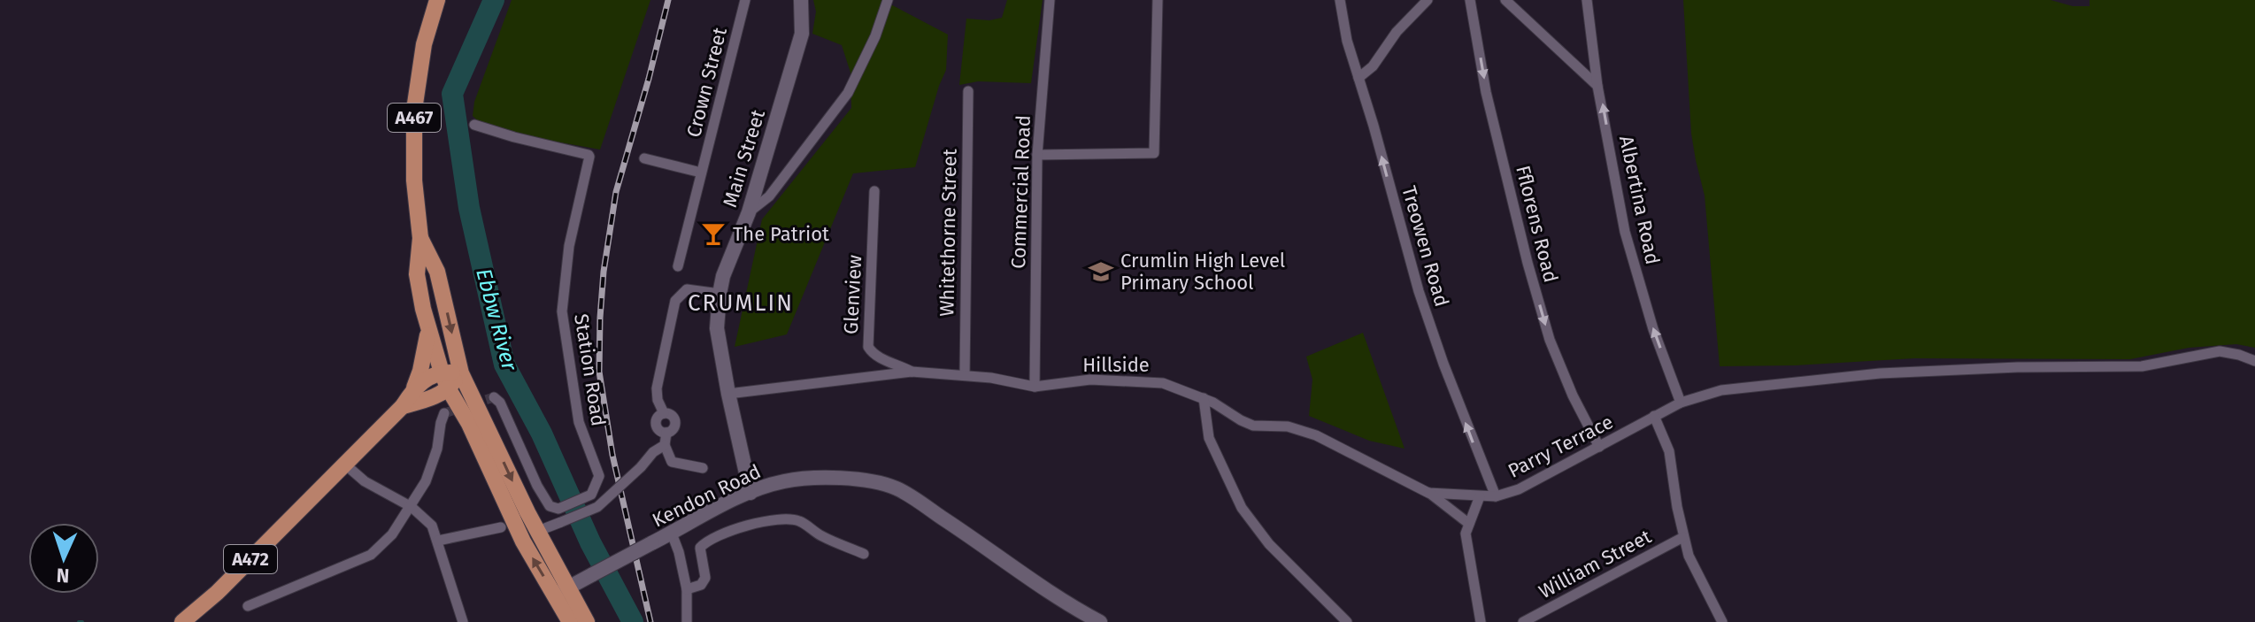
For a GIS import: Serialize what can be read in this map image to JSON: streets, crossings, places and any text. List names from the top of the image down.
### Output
{
  "streets": {
    "main road": [
      "A467",
      "Main Street",
      "Kendon Road",
      "A472"
    ],
    "street": [
      "Crown Street",
      "Commercial Road",
      "Albertina Road",
      "Fflorens Road",
      "Whitethorne Street",
      "Treowen Road",
      "Glenview",
      "Hillside",
      "Station Road",
      "Parry Terrace",
      "William Street"
    ]
  },
  "crossings": [
    ["A467", "Kendon Road"],
    ["A467", "A472"],
    ["Main Street", "Hillside"],
    ["Main Street", "Kendon Road"],
    ["Commercial Road", "Hillside"],
    ["Albertina Road", "Parry Terrace"],
    ["Fflorens Road", "Parry Terrace"],
    ["Whitethorne Street", "Hillside"],
    ["Treowen Road", "Parry Terrace"],
    ["Glenview", "Hillside"],
    ["Hillside", "Parry Terrace"]
  ],
  "one_way": ["Albertina Road", "Fflorens Road", "Treowen Road"],
  "districts": ["CRUMLIN"],
  "water": ["Ebbw River"],
  "places": {
    "bar": ["The Patriot"],
    "school or university": ["Crumlin High Level Primary School"]
  },
  "north": "bottom"
}
